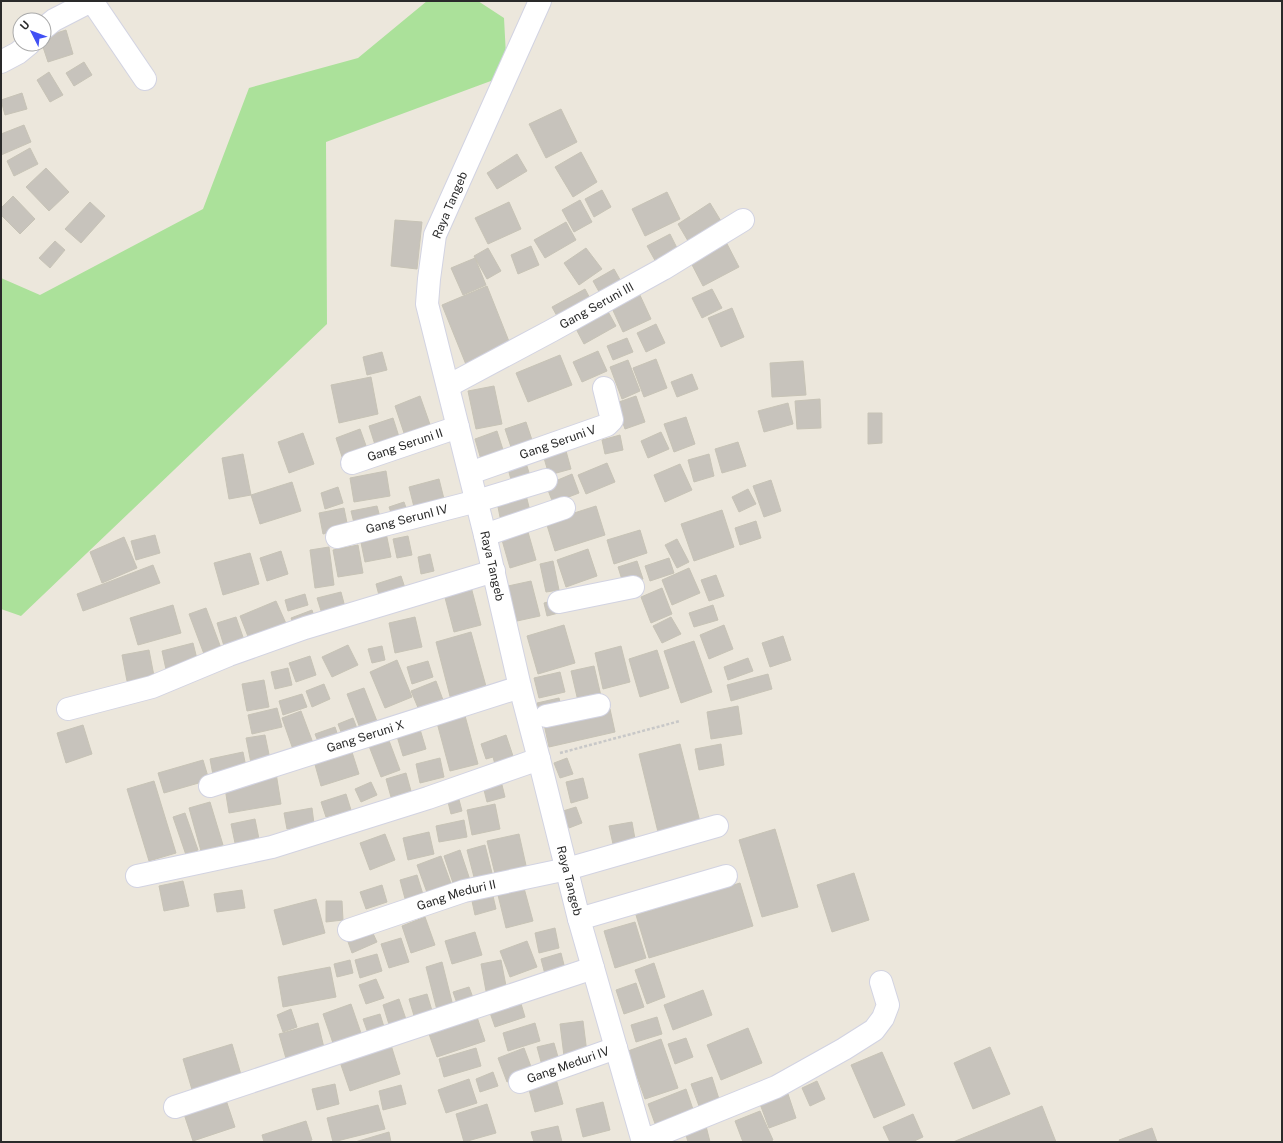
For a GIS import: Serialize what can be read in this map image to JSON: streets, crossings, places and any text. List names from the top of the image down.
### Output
{
  "streets": {
    "street": [
      "Raya Tangeb",
      "Gang Seruni III",
      "Gang Seruni V",
      "Gang Seruni II",
      "Gang SerunI IV",
      "Gang Seruni X",
      "Gang Meduri II",
      "Gang Meduri IV"
    ]
  },
  "crossings": [
    ["Raya Tangeb", "Gang Seruni III"],
    ["Raya Tangeb", "Gang Seruni V"],
    ["Raya Tangeb", "Gang Seruni II"],
    ["Raya Tangeb", "Gang SerunI IV"],
    ["Raya Tangeb", "Gang Seruni X"],
    ["Raya Tangeb", "Gang Meduri II"],
    ["Raya Tangeb", "Gang Meduri IV"]
  ],
  "north": "top left"
}
